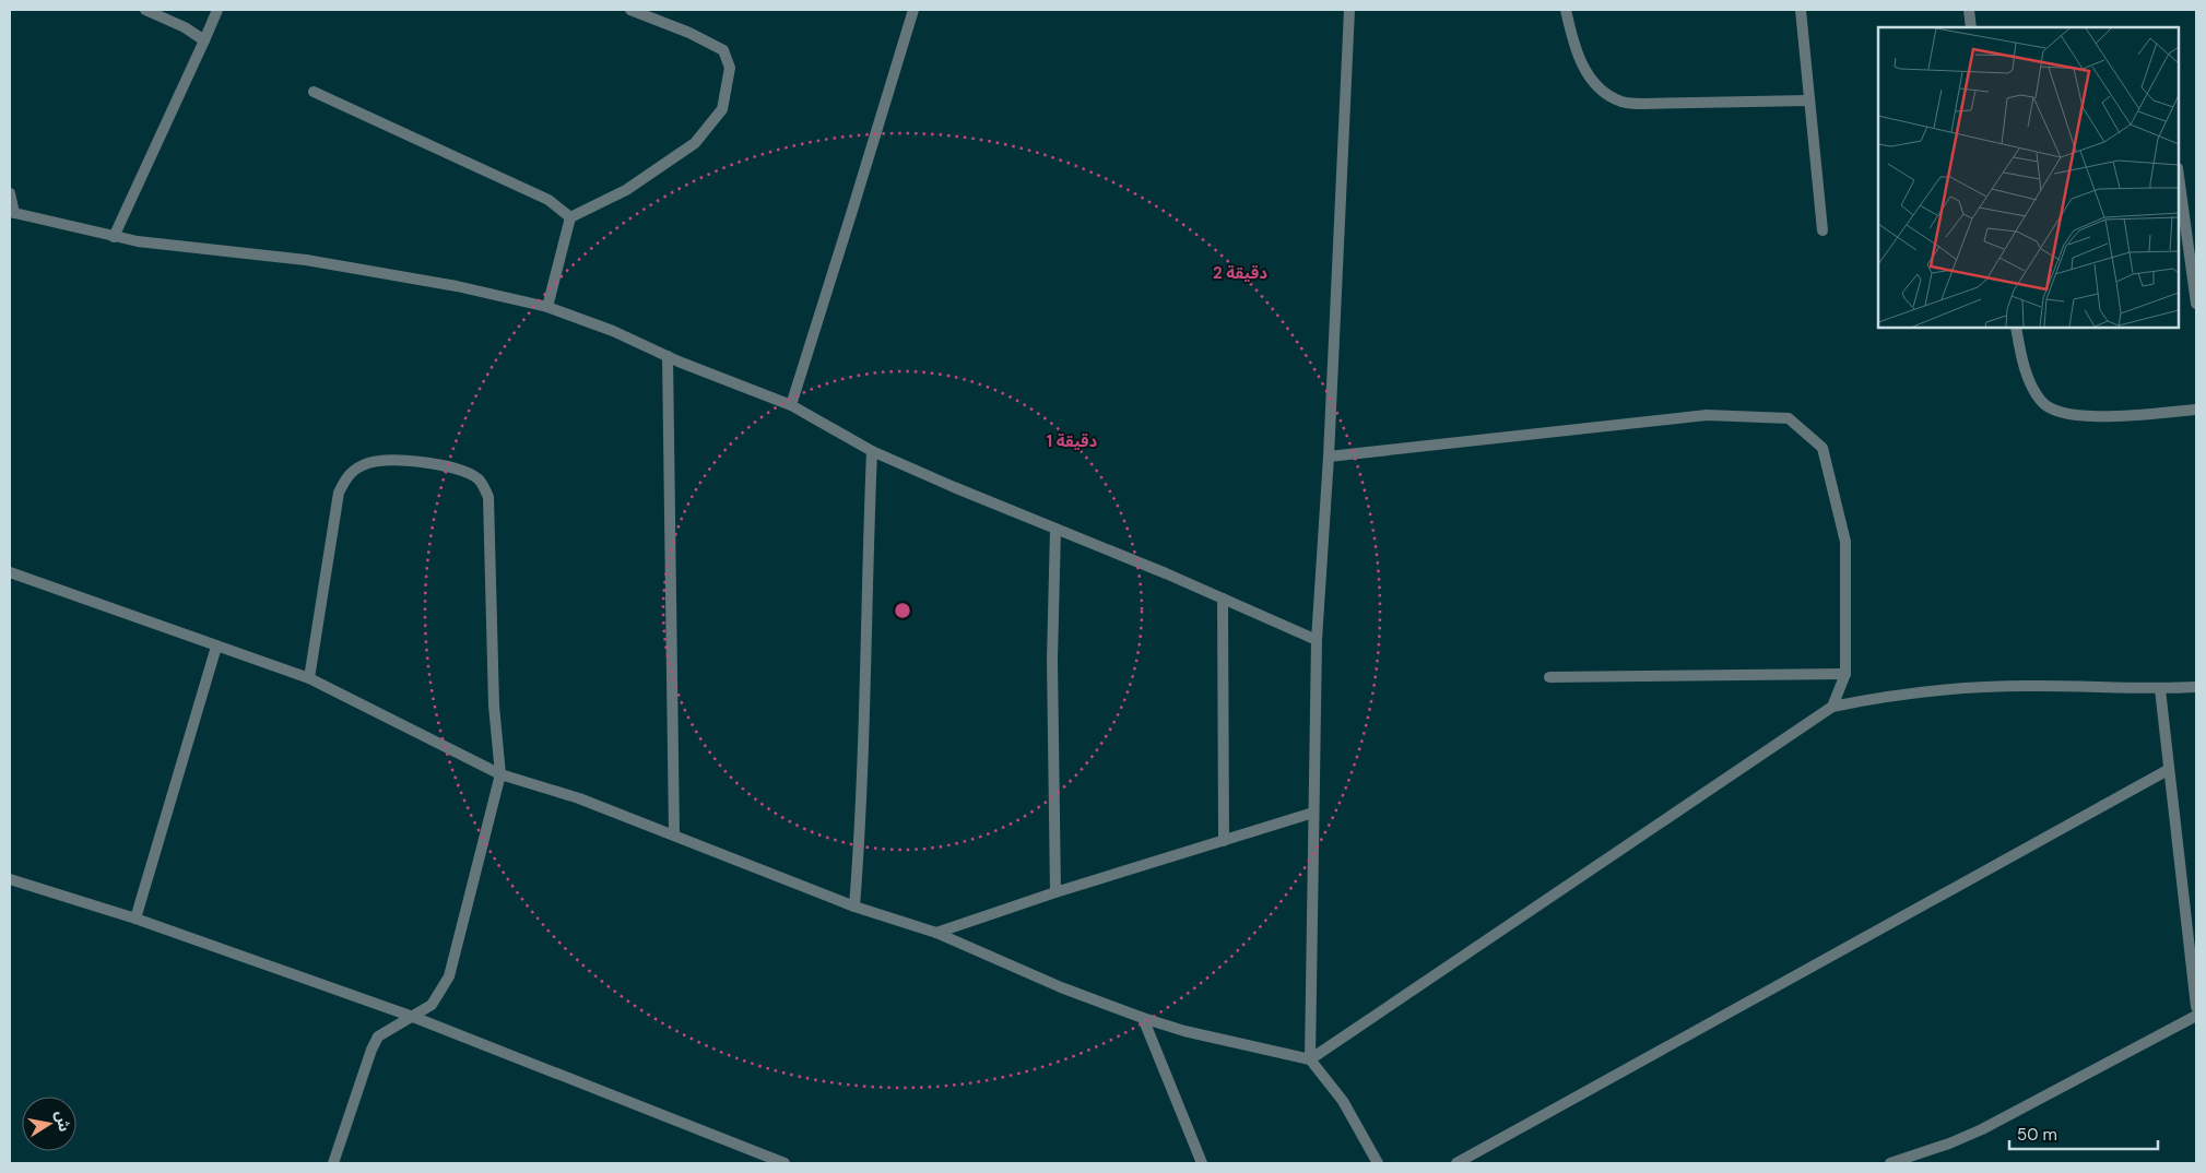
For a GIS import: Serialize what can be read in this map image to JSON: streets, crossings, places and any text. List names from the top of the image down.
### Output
{
  "scale_bar": "50 m",
  "north": "right",
  "rings": ["2 دقيقة", "1 دقيقة"]
}
